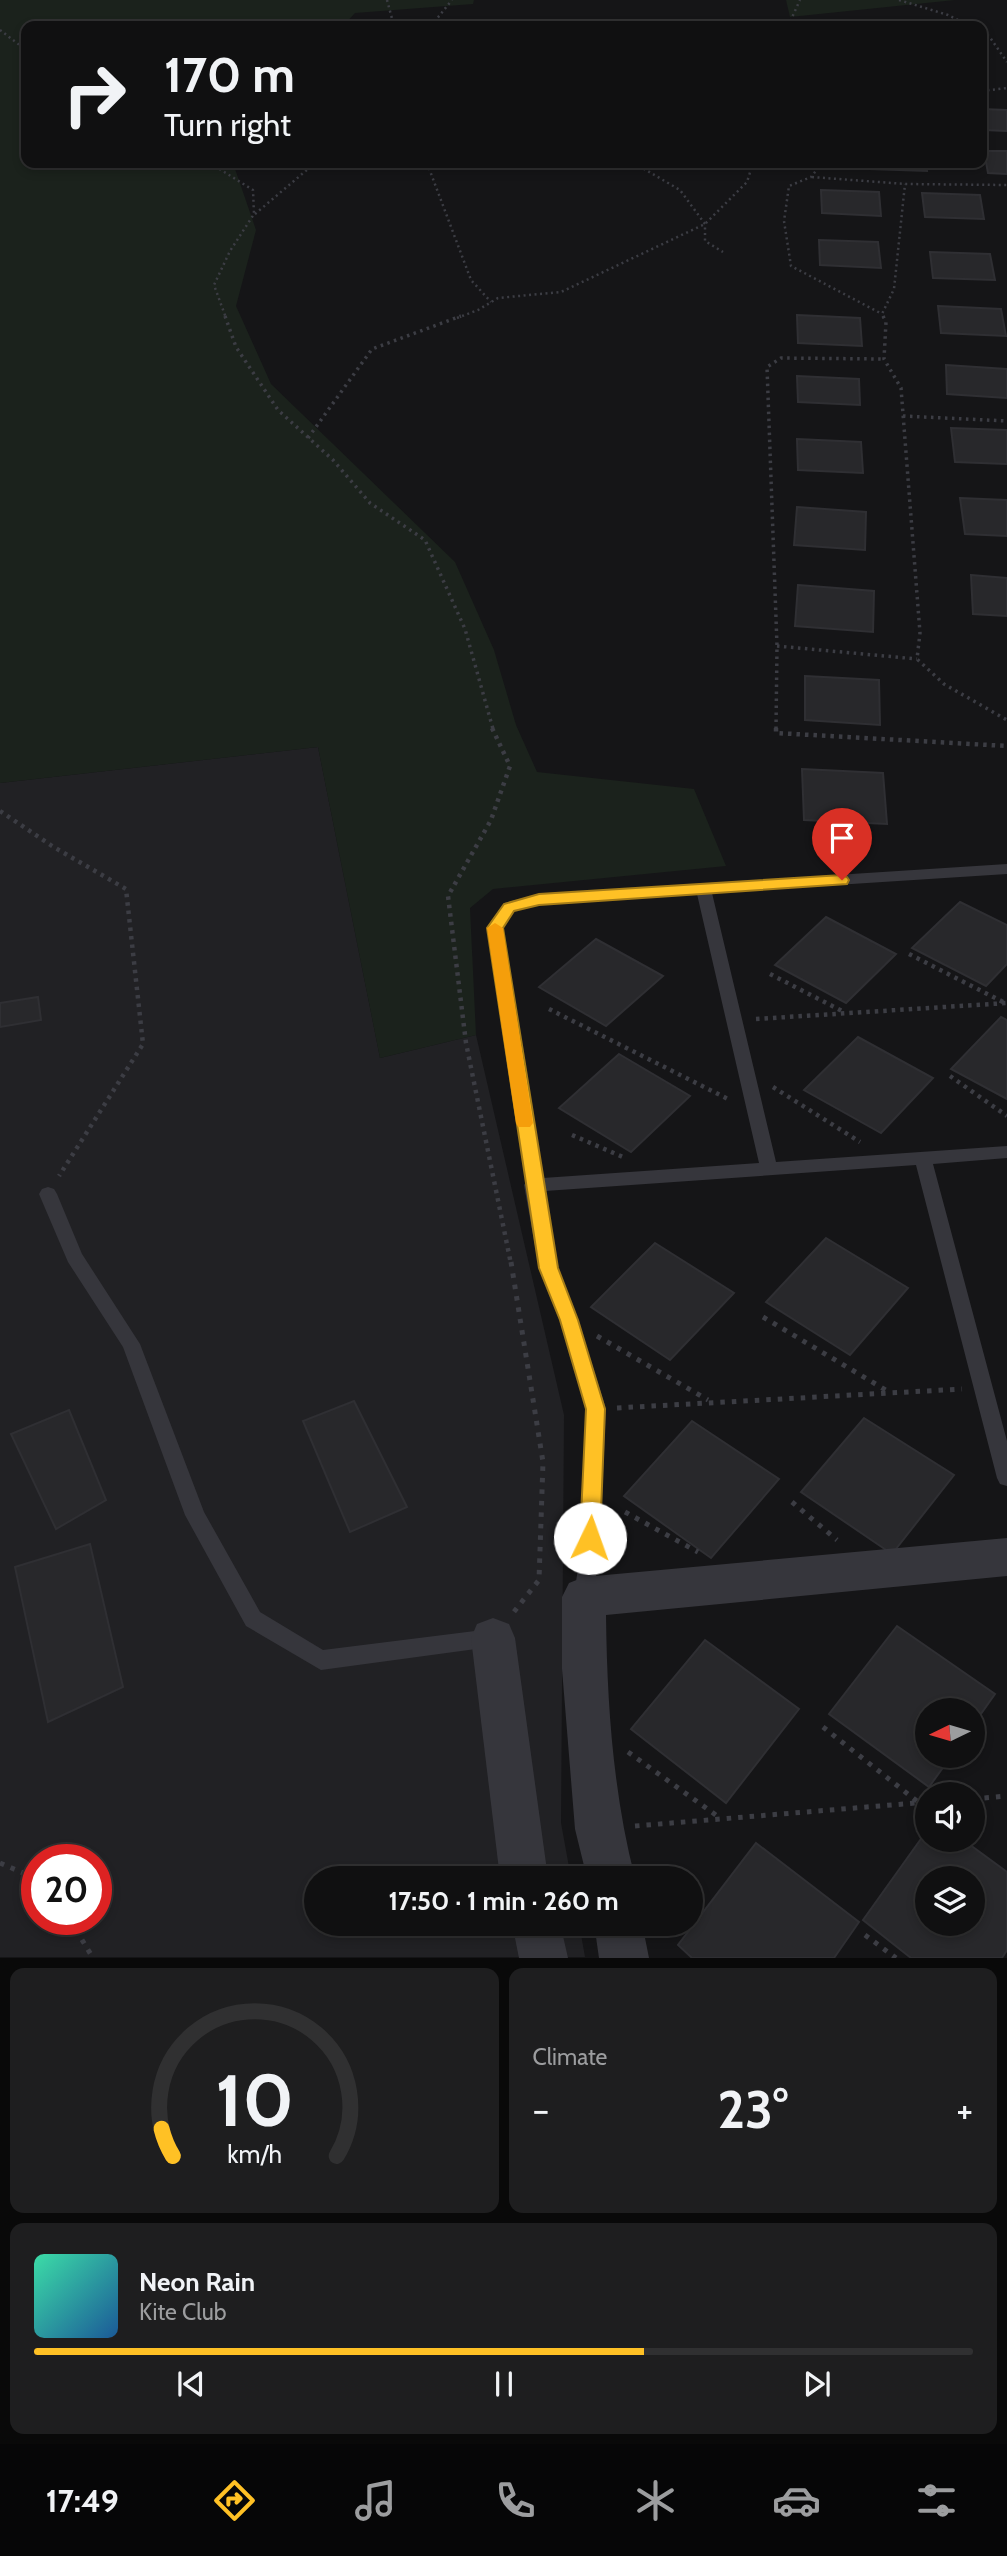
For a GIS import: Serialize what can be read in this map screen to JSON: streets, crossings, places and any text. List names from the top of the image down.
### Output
{
  "north": "left",
  "page": {
    "turn": ["170 m", "Turn right"],
    "limit": "20",
    "trip": "17:50 · 1 min · 260 m",
    "tile": "Climate",
    "heat": ["−", "23°", "+"],
    "song": ["Neon Rain", "Kite Club"],
    "tabs": "17:49",
    "gauge": ["10", "km/h"]
  }
}
